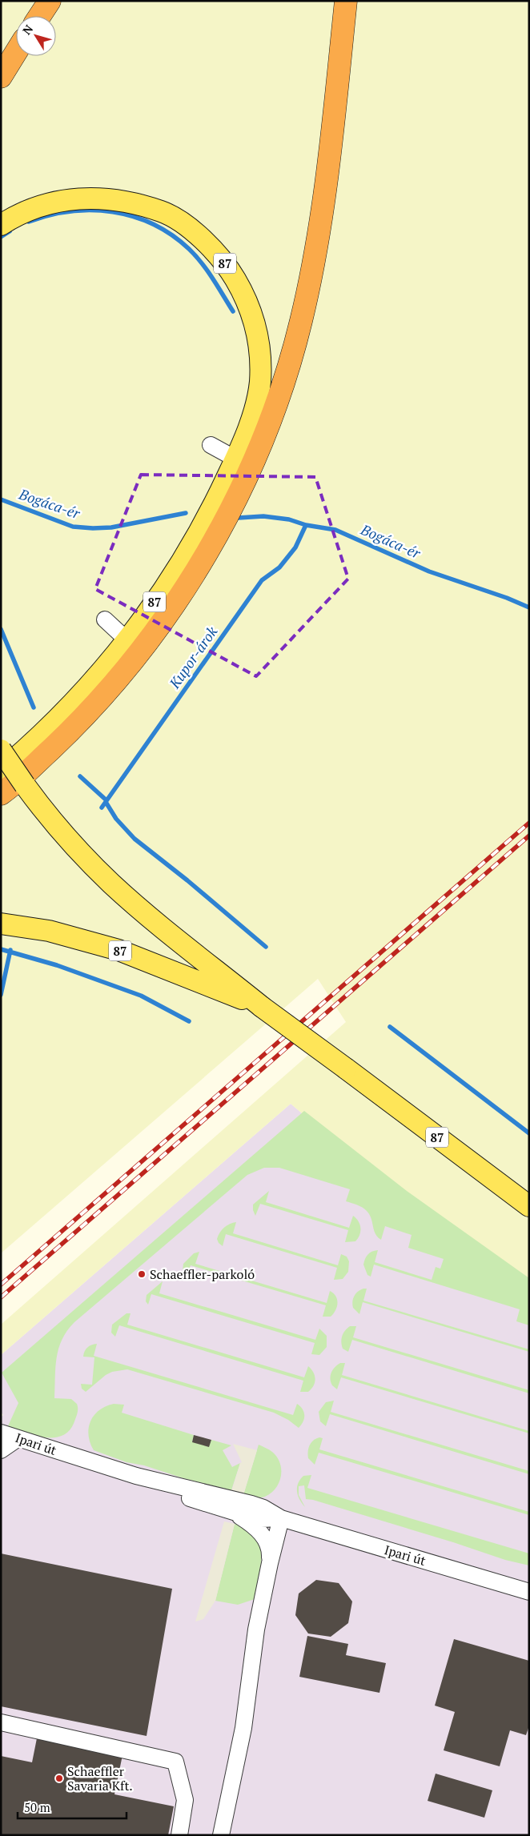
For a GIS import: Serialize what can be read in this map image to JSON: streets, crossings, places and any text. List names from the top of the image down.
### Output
{
  "streets": {
    "main road": ["87"],
    "street": ["Ipari út"]
  },
  "water": ["Bogáca-ér", "Kupor-árok"],
  "places": ["Schaeffler-parkoló", "Schaeffler Savaria Kft."],
  "scale_bar": "50 m",
  "north": "top left"
}
